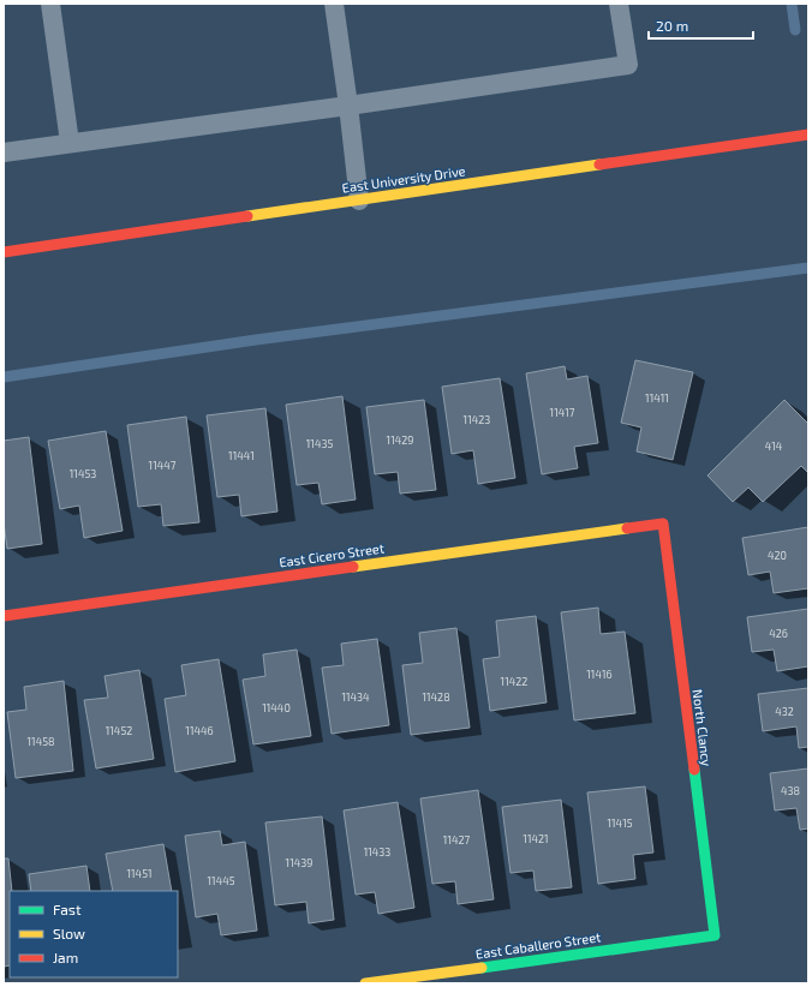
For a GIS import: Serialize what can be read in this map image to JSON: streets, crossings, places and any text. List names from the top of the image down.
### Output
{
  "streets": {
    "street": [
      "East University Drive",
      "East Cicero Street",
      "North Clancy",
      "East Caballero Street"
    ]
  },
  "crossings": [
    ["East Cicero Street", "North Clancy"],
    ["North Clancy", "East Caballero Street"]
  ],
  "house_numbers": [
    "11411",
    "11417",
    "11423",
    "11429",
    "11435",
    "414",
    "11441",
    "11447",
    "11453",
    "420",
    "426",
    "11416",
    "11422",
    "11434",
    "11428",
    "11440",
    "432",
    "11452",
    "11446",
    "11458",
    "438",
    "11415",
    "11421",
    "11427",
    "11433",
    "11439",
    "11451",
    "11445"
  ],
  "legend": ["Fast", "Slow", "Jam"],
  "scale_bar": "20 m"
}
